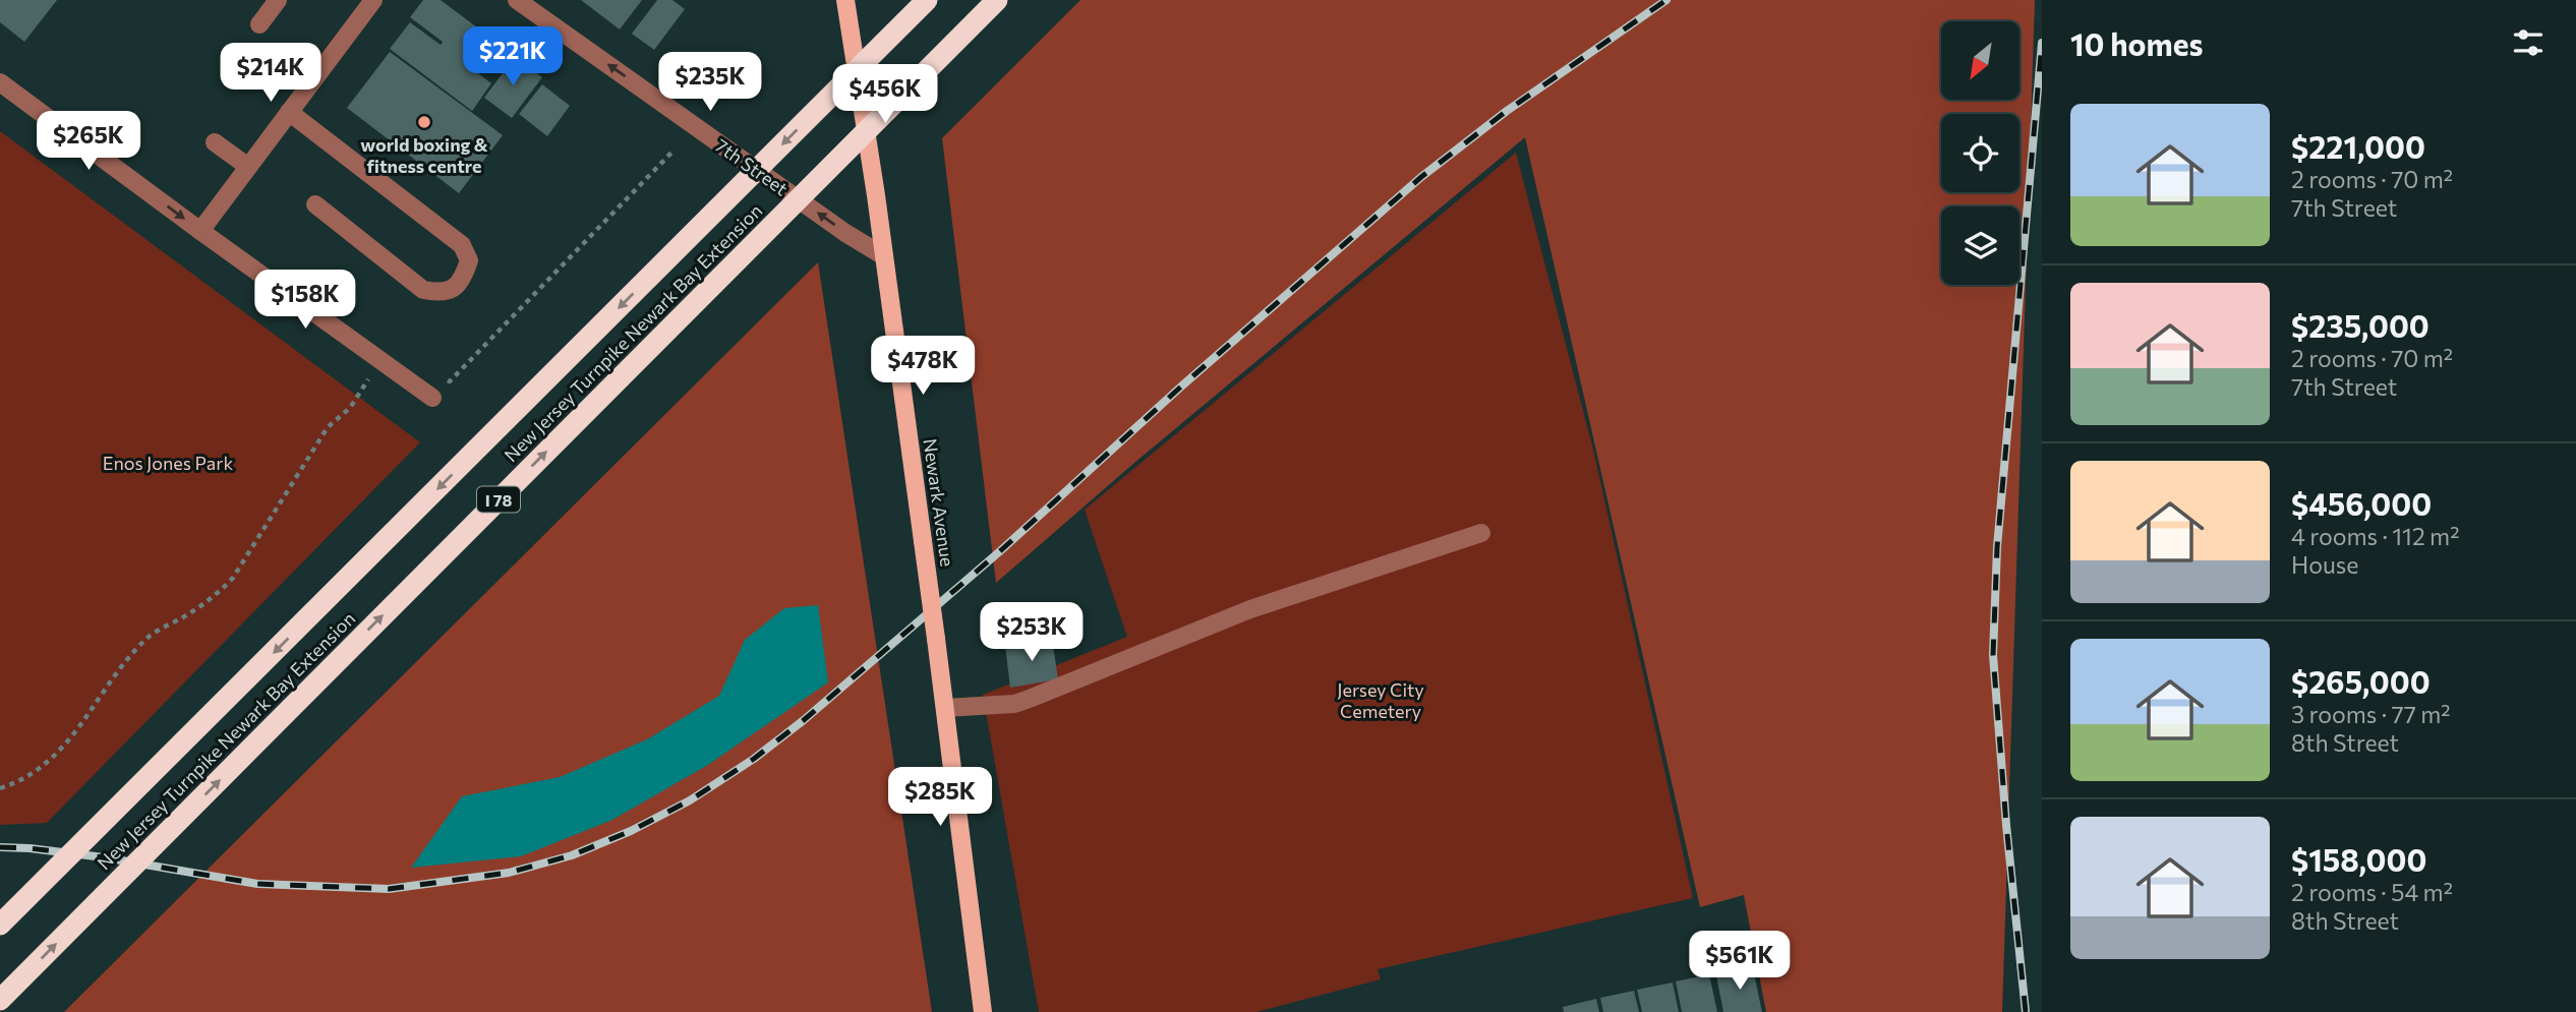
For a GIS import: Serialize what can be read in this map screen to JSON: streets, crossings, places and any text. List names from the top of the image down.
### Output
{
  "streets": {
    "highway": ["New Jersey Turnpike Newark Bay Extension", "I 78"],
    "main road": ["Newark Avenue"],
    "street": ["7th Street"]
  },
  "crossings": [
    ["7th Street", "Newark Avenue"]
  ],
  "one_way": ["7th Street"],
  "parks": ["Enos Jones Park", "Jersey City Cemetery"],
  "places": ["world boxing & fitness centre"],
  "north": "bottom left",
  "page": {
    "heading": "10 homes",
    "price": [
      "$221K",
      "$214K",
      "$235K",
      "$456K",
      "$265K",
      "$158K",
      "$478K",
      "$253K",
      "$285K",
      "$561K"
    ],
    "list": [
      {
        "name": "$221,000",
        "note": "2 rooms · 70 m² · 7th Street"
      },
      {
        "name": "$235,000",
        "note": "2 rooms · 70 m² · 7th Street"
      },
      {
        "name": "$456,000",
        "note": "4 rooms · 112 m² · House"
      },
      {
        "name": "$265,000",
        "note": "3 rooms · 77 m² · 8th Street"
      },
      {
        "name": "$158,000",
        "note": "2 rooms · 54 m² · 8th Street"
      }
    ]
  }
}
